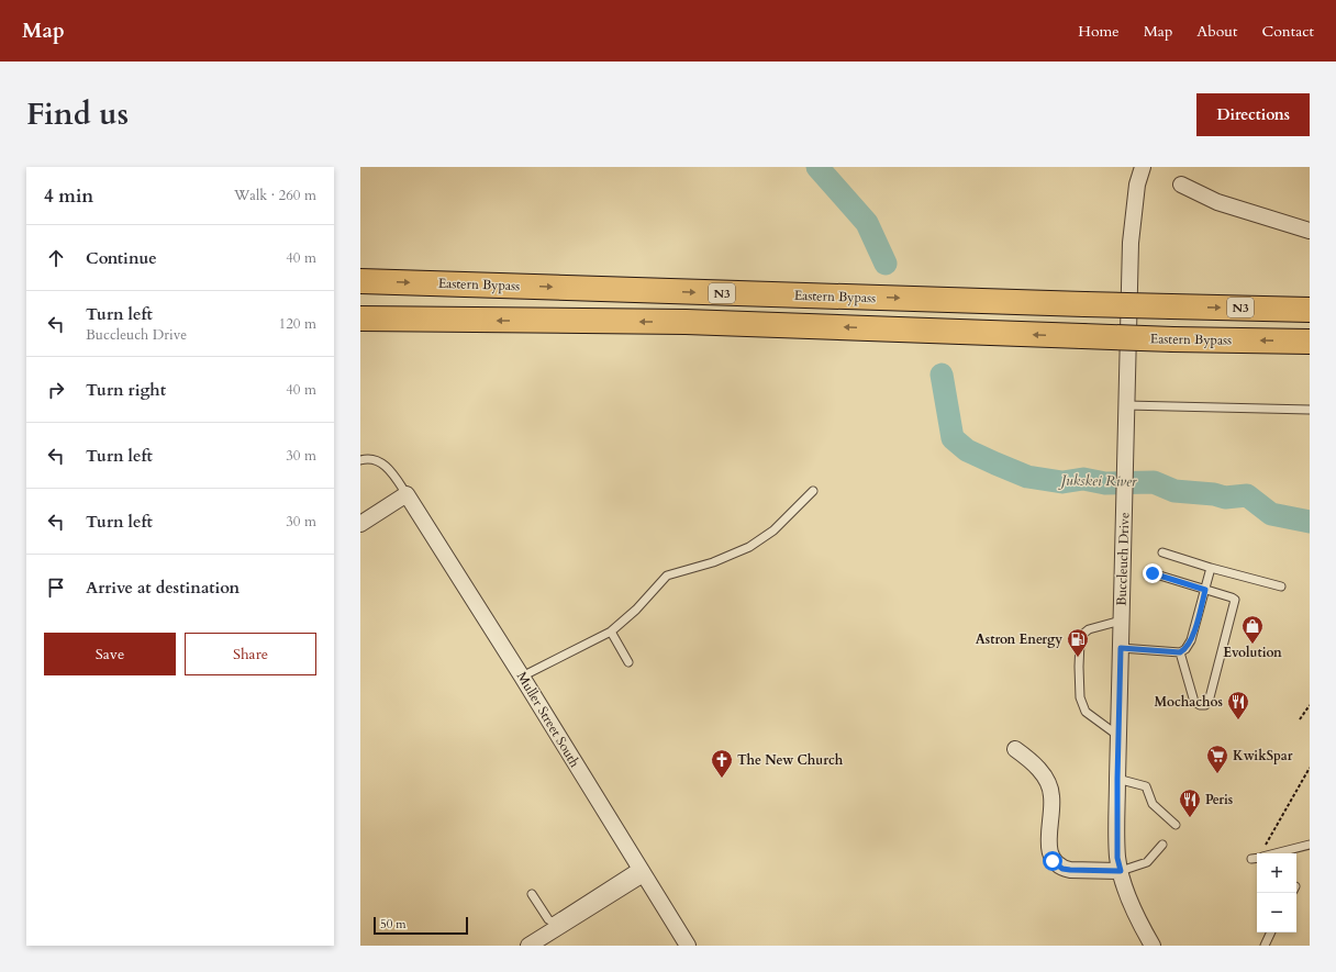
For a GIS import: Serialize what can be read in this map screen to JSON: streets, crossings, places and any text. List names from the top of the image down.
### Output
{
  "streets": {
    "highway": ["Eastern Bypass", "N3"],
    "street": ["Buccleuch Drive", "Muller Street South"]
  },
  "water": ["Jukskei River"],
  "places": {
    "shop": ["Evolution"],
    "fuel station": ["Astron Energy"],
    "restaurant": ["Mochachos", "Peris"],
    "supermarket": ["KwikSpar"],
    "church": ["The New Church"]
  },
  "scale_bar": "50 m",
  "page": {
    "header": "Map",
    "nav": [
      "Home",
      "Map",
      "About",
      "Contact"
    ],
    "title": "Find us",
    "buttons": [
      "Directions",
      ["Save", "Share"]
    ],
    "heading": ["4 min", "Walk · 260 m"],
    "list": [
      ["Continue", "40 m"],
      ["Turn left", "Buccleuch Drive", "120 m"],
      ["Turn right", "40 m"],
      ["Turn left", "30 m"],
      ["Turn left", "30 m"],
      "Arrive at destination"
    ],
    "map_buttons": ["+", "−"],
    "scale": "50 m"
  }
}
